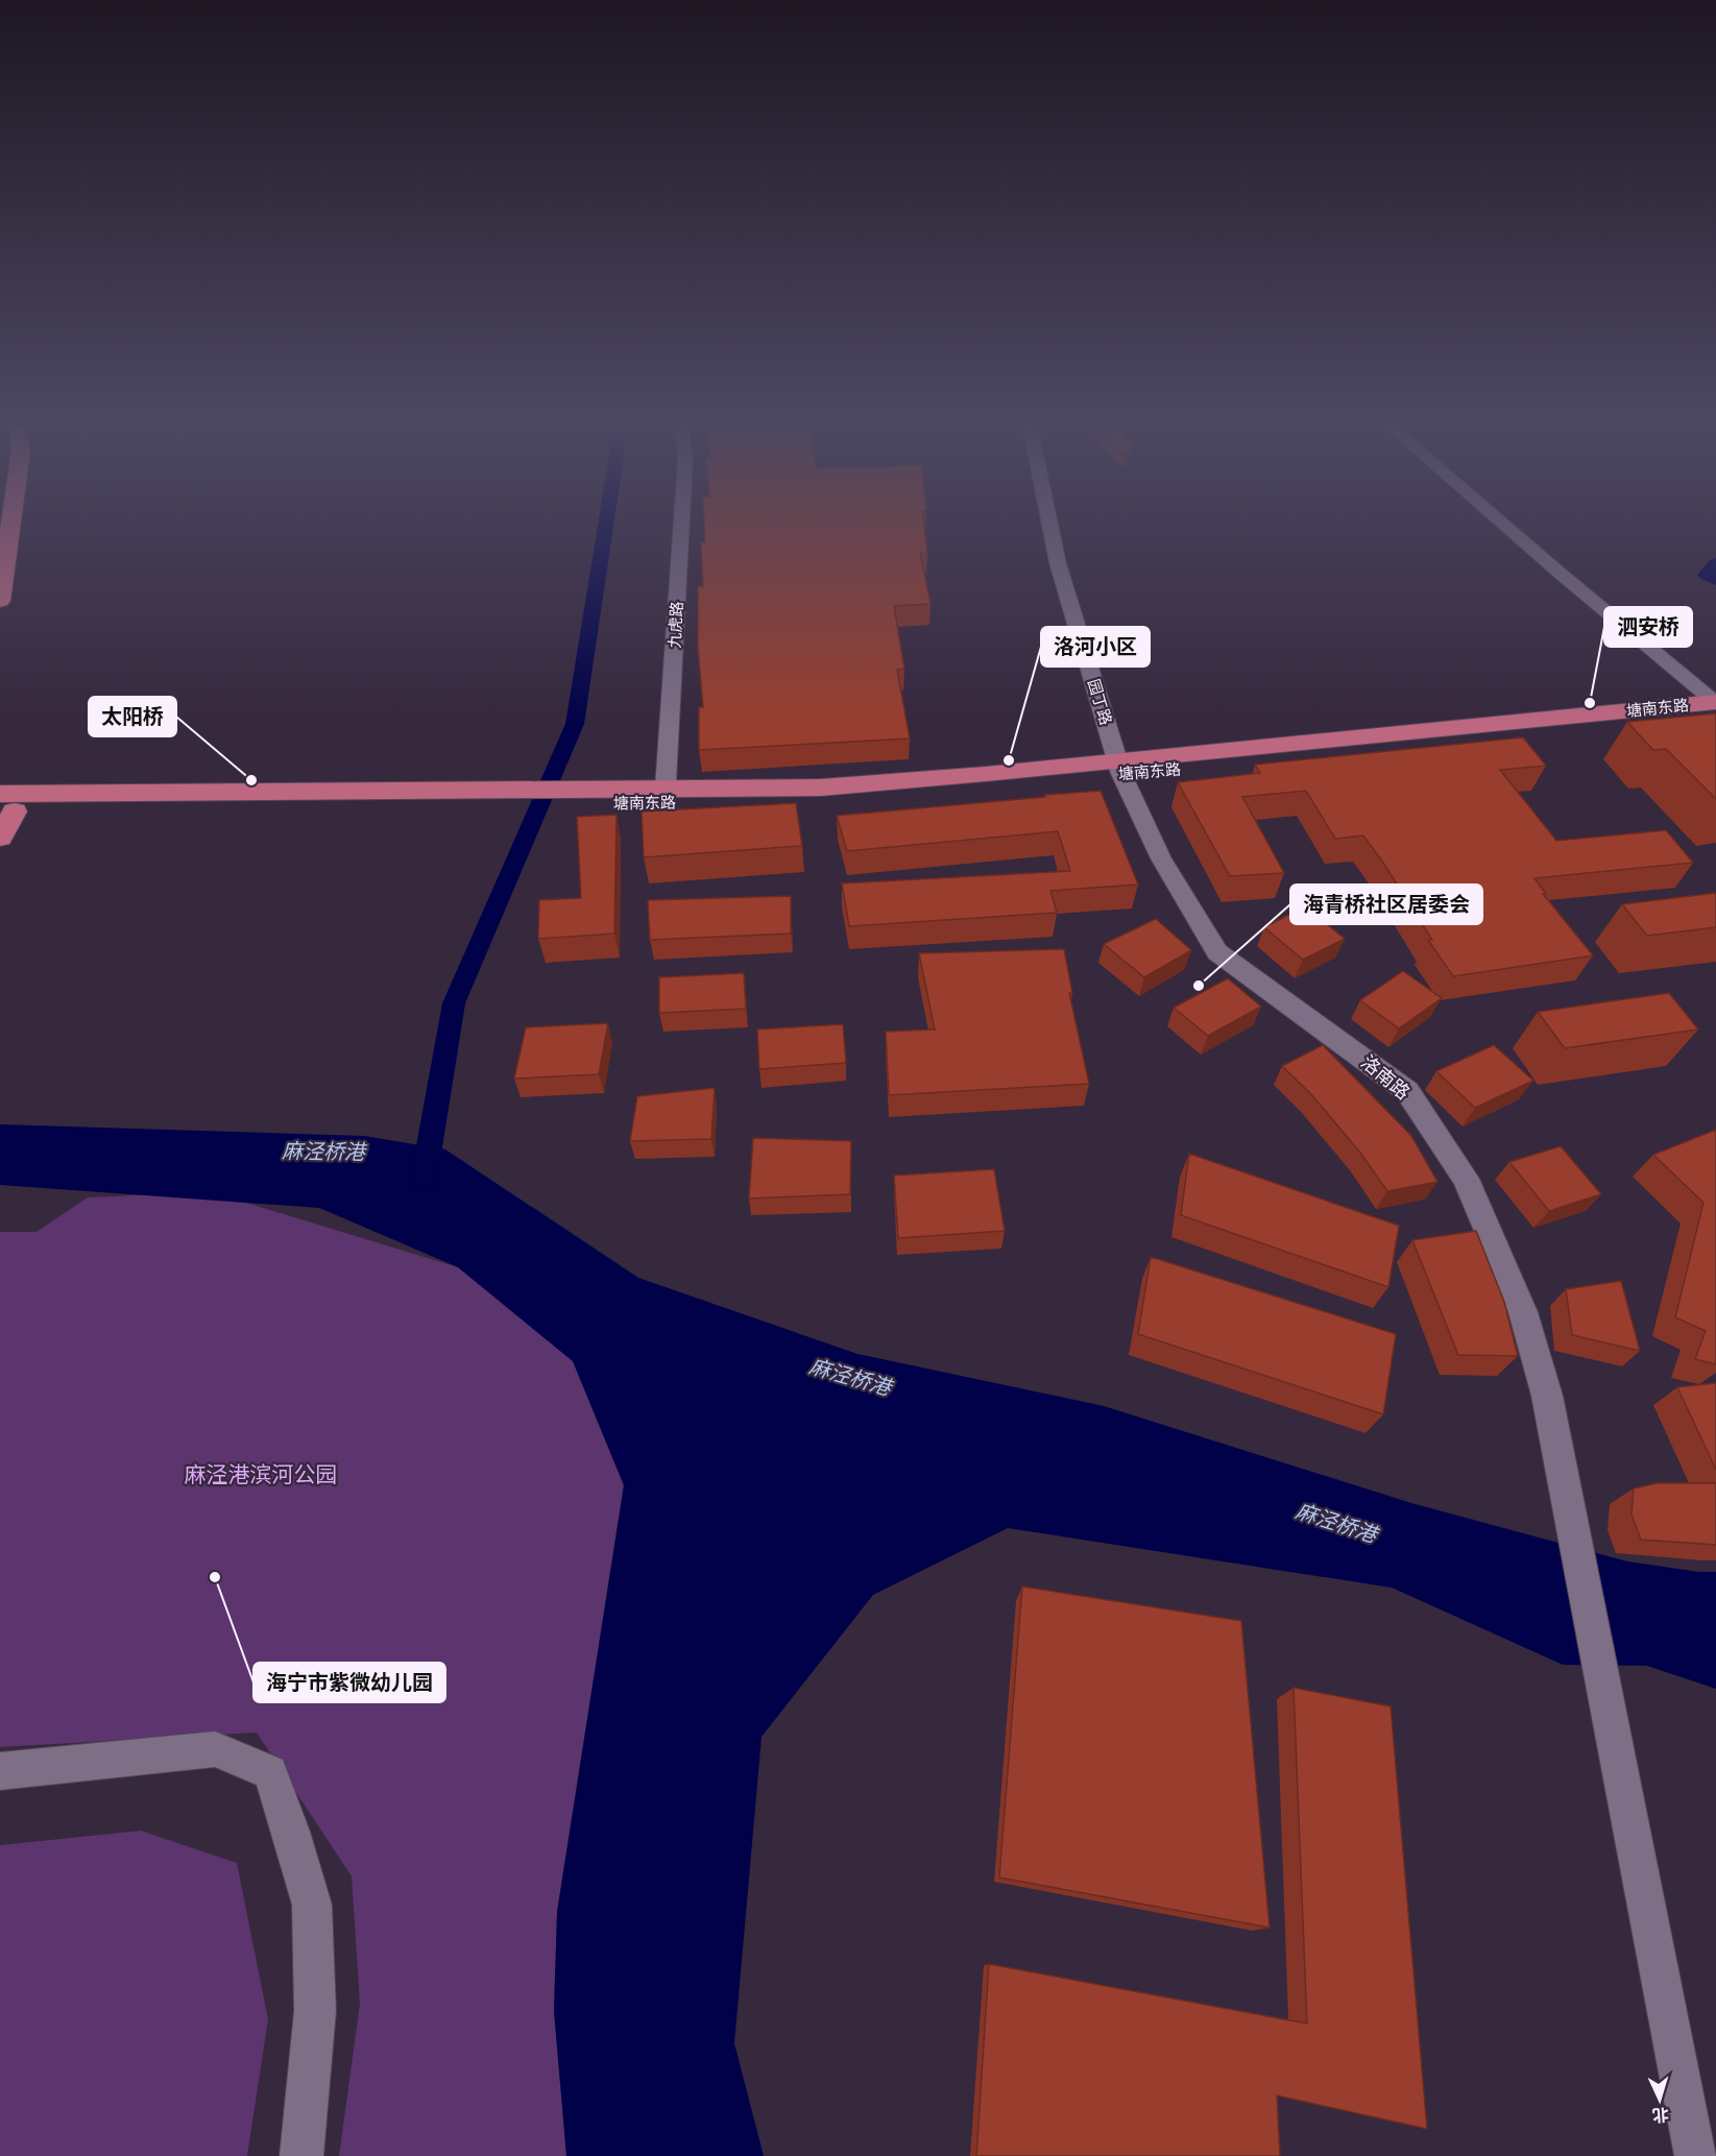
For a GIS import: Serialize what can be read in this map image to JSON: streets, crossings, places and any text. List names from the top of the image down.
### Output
{
  "streets": {
    "main road": ["塘南东路"],
    "street": ["九虎路", "园丁路", "洛南路"]
  },
  "crossings": [
    ["九虎路", "塘南东路"],
    ["园丁路", "塘南东路"],
    ["园丁路", "洛南路"],
    ["塘南东路", "洛南路"]
  ],
  "water": ["麻泾桥港"],
  "parks": ["麻泾港滨河公园"],
  "places": [
    "泗安桥",
    "洛河小区",
    "太阳桥",
    "海青桥社区居委会",
    "海宁市紫微幼儿园"
  ],
  "north": "bottom"
}
